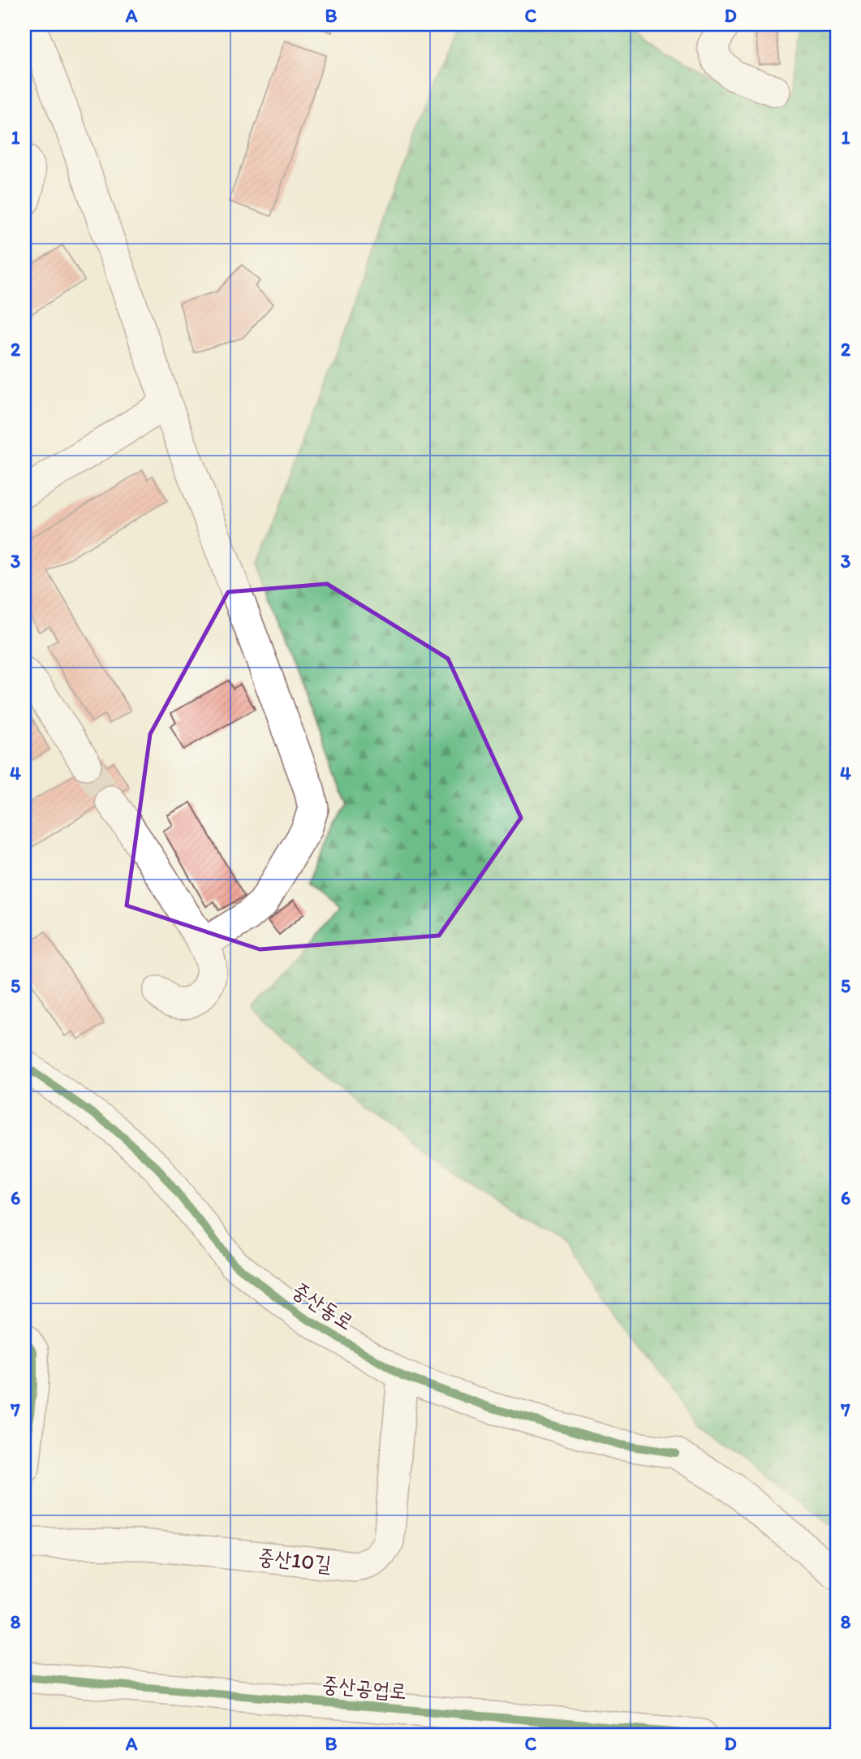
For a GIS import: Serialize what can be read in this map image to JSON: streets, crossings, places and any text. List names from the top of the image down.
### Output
{
  "streets": {
    "street": ["중산동로", "중산10길", "중산공업로"]
  },
  "crossings": [
    ["중산동로", "중산10길"]
  ],
  "grid": {
    "columns": [
      "A",
      "B",
      "C",
      "D"
    ],
    "rows": [
      "1",
      "2",
      "3",
      "4",
      "5",
      "6",
      "7",
      "8"
    ]
  }
}
